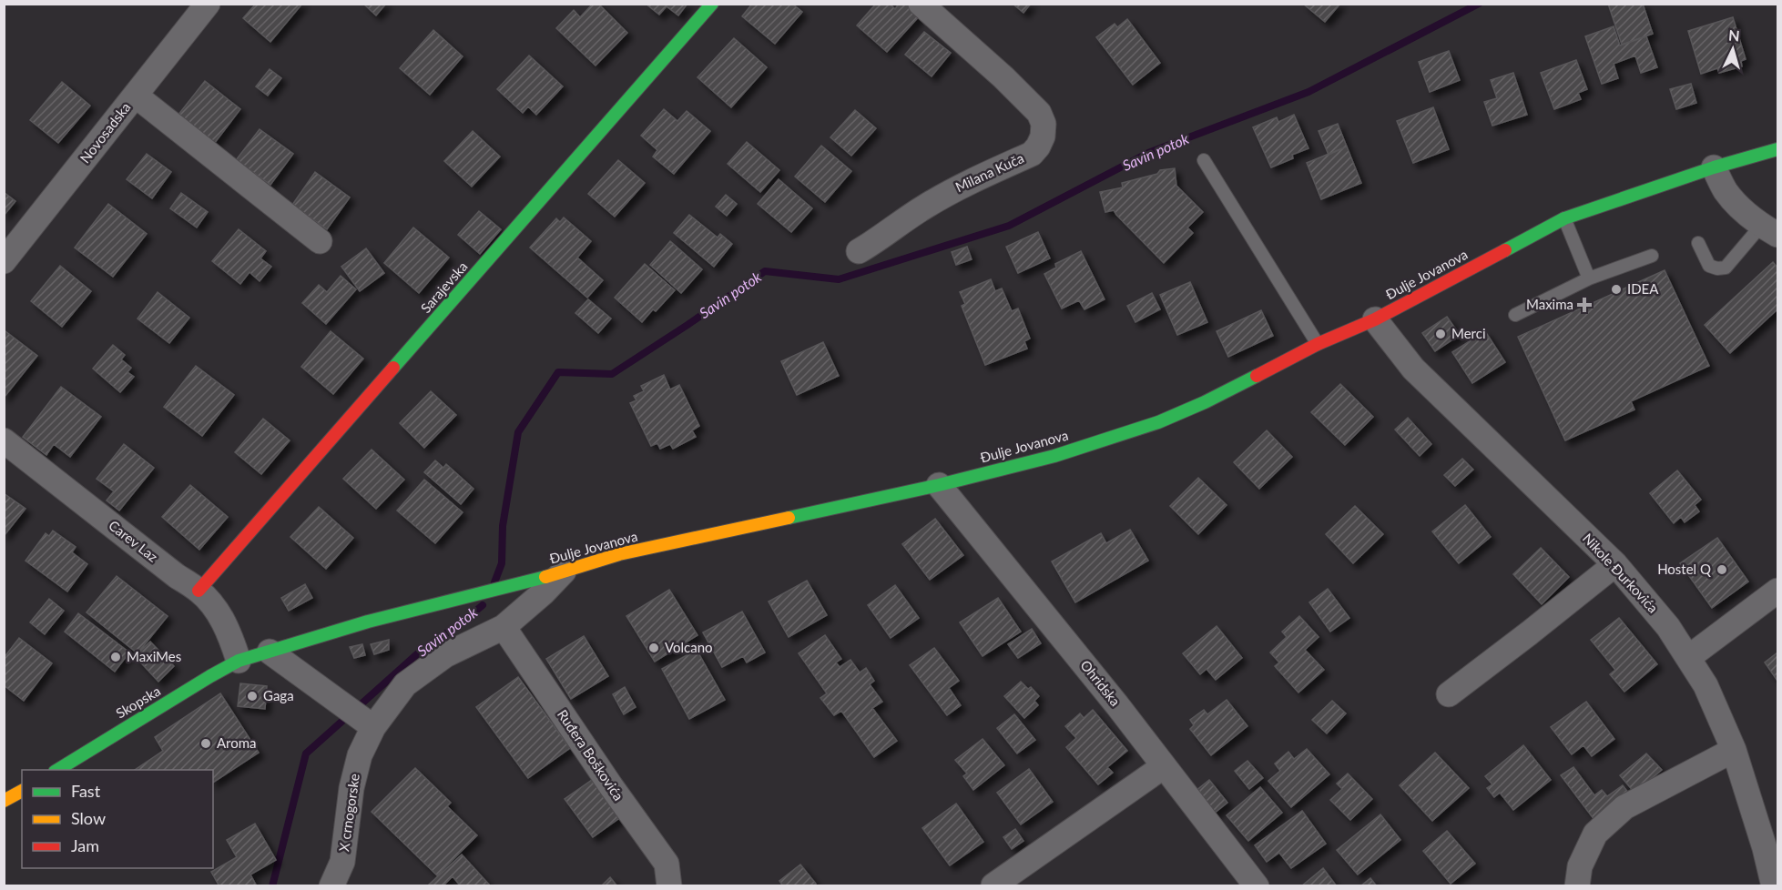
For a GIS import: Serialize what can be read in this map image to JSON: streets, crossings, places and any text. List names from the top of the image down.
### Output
{
  "streets": {
    "street": [
      "Novosadska",
      "Milana Kuča",
      "Đulje Jovanova",
      "Sarajevska",
      "Carev Laz",
      "Nikole Đurkovića",
      "Ohridska",
      "Skopska",
      "Ruđera Boškovića",
      "X crnogorske"
    ]
  },
  "crossings": [
    ["Đulje Jovanova", "Carev Laz"],
    ["Đulje Jovanova", "Nikole Đurkovića"],
    ["Đulje Jovanova", "Ohridska"],
    ["Đulje Jovanova", "Skopska"],
    ["Đulje Jovanova", "X crnogorske"],
    ["Sarajevska", "Carev Laz"],
    ["Carev Laz", "Skopska"],
    ["Ruđera Boškovića", "X crnogorske"]
  ],
  "water": ["Savin potok"],
  "places": {
    "other": [
      "IDEA",
      "Merci",
      "Hostel Q",
      "Volcano",
      "MaxiMes",
      "Gaga",
      "Aroma"
    ],
    "health": ["Maxima"]
  },
  "legend": ["Fast", "Slow", "Jam"],
  "north": "top"
}
